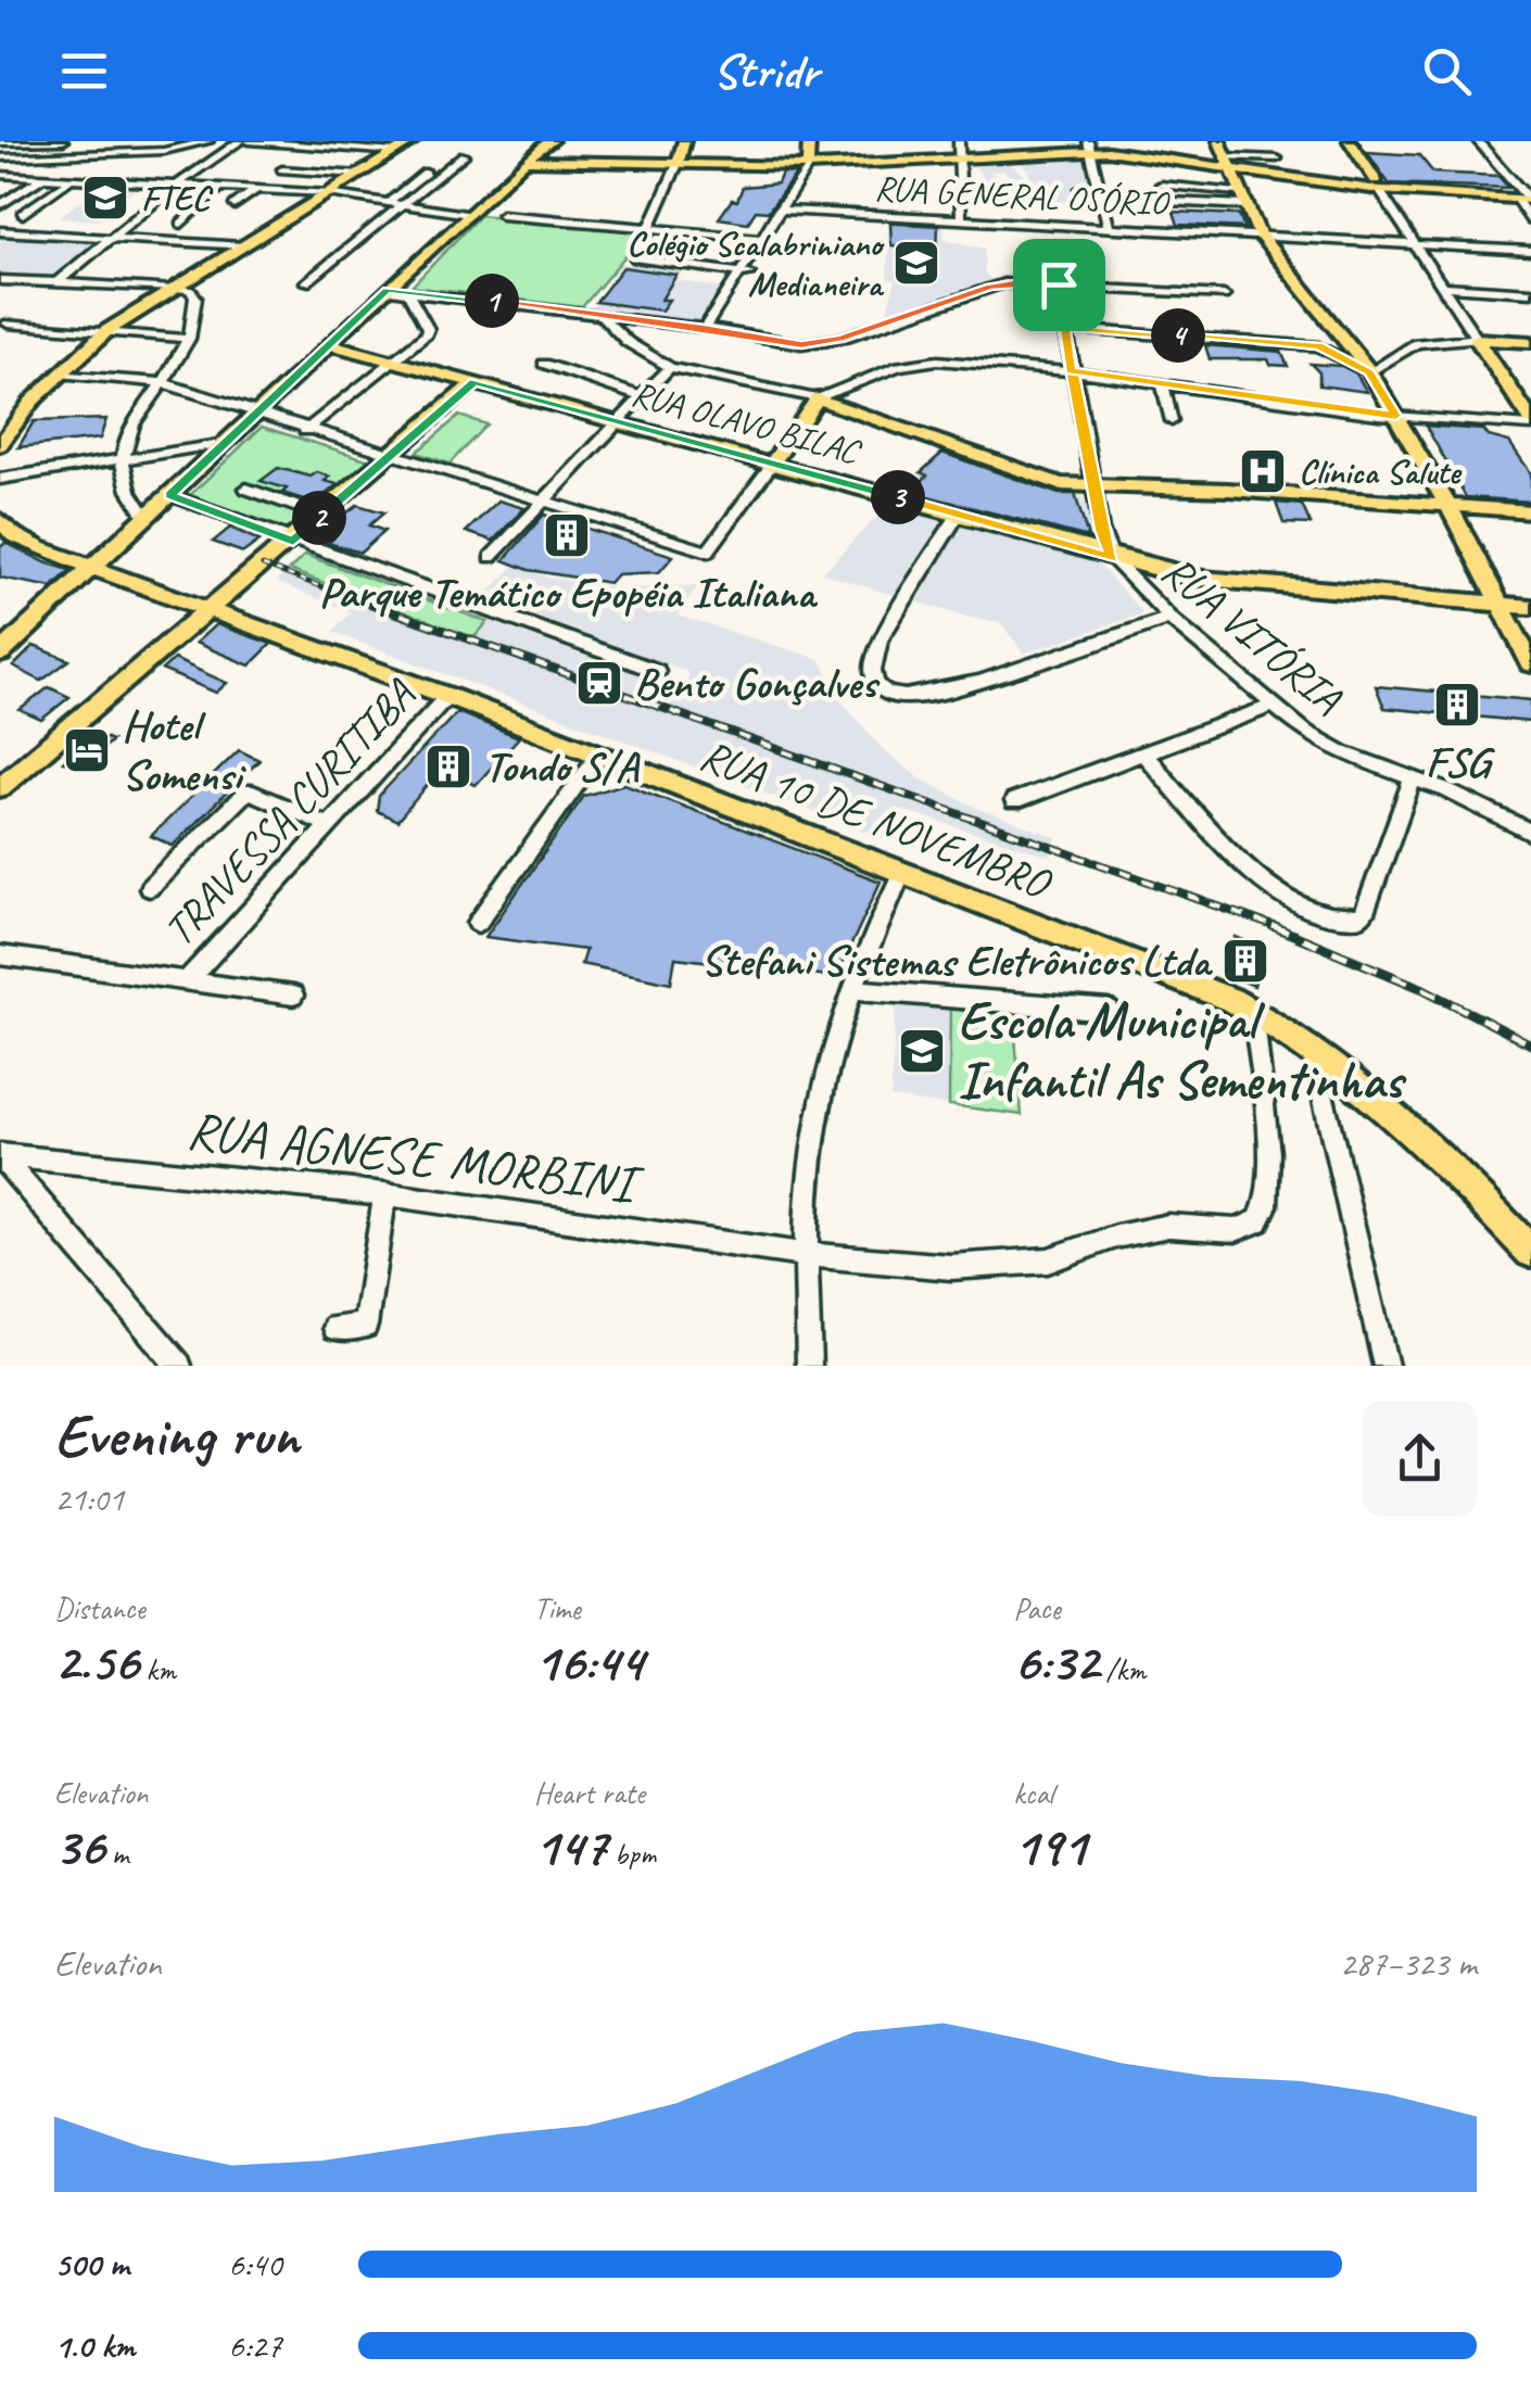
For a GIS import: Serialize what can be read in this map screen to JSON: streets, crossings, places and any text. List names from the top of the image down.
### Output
{
  "streets": {
    "main road": ["RUA OLAVO BILAC", "RUA 10 DE NOVEMBRO"],
    "street": [
      "RUA GENERAL OSÓRIO",
      "RUA VITÓRIA",
      "TRAVESSA CURITIBA",
      "RUA AGNESE MORBINI"
    ]
  },
  "crossings": [
    ["RUA OLAVO BILAC", "RUA VITÓRIA"],
    ["TRAVESSA CURITIBA", "RUA 10 DE NOVEMBRO"],
    ["RUA 10 DE NOVEMBRO", "RUA AGNESE MORBINI"]
  ],
  "places": {
    "school or university": ["FTEC", "Colégio Scalabriniano Medianeira", "Escola Municipal Infantil As Sementinhas"],
    "hospital": ["Clínica Salute"],
    "building": [
      "Parque Temático Epopéia Italiana",
      "FSG",
      "Tondo S/A",
      "Stefani Sistemas Eletrônicos Ltda"
    ],
    "station": ["Bento Gonçalves"],
    "hotel": ["Hotel Somensi"]
  },
  "page": {
    "header": "Stridr",
    "pins": [
      "1",
      "4",
      "3",
      "2"
    ],
    "heading": ["Evening run", "21:01"],
    "stats": [
      ["Distance", "2.56 km"],
      ["Time", "16:44"],
      ["Pace", "6:32 /km"],
      ["Elevation", "36 m"],
      ["Heart rate", "147 bpm"],
      ["kcal", "191"]
    ],
    "chart": ["Elevation", "287–323 m"],
    "list": [
      {
        "name": "500 m",
        "note": "6:40"
      },
      {
        "name": "1.0 km",
        "note": "6:27"
      }
    ]
  }
}
